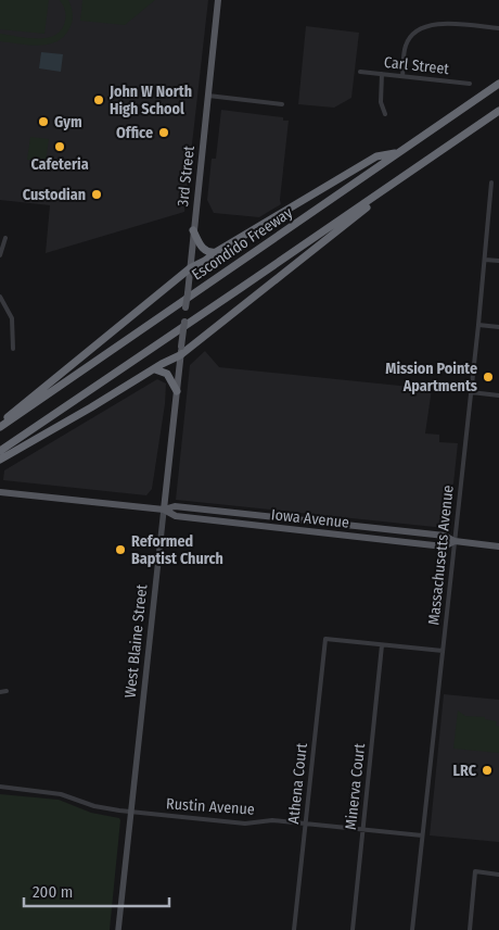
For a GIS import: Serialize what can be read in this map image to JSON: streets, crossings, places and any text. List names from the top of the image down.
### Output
{
  "streets": {
    "highway": ["Escondido Freeway"],
    "main road": ["3rd Street", "Iowa Avenue", "West Blaine Street"],
    "street": [
      "Carl Street",
      "Massachusetts Avenue",
      "Athena Court",
      "Minerva Court",
      "Rustin Avenue"
    ]
  },
  "crossings": [
    ["3rd Street", "West Blaine Street"],
    ["Iowa Avenue", "Massachusetts Avenue"],
    ["Iowa Avenue", "West Blaine Street"],
    ["Massachusetts Avenue", "Rustin Avenue"],
    ["West Blaine Street", "Rustin Avenue"],
    ["Athena Court", "Minerva Court"],
    ["Athena Court", "Rustin Avenue"],
    ["Minerva Court", "Rustin Avenue"]
  ],
  "places": [
    "John W North High School",
    "Gym",
    "Office",
    "Cafeteria",
    "Custodian",
    "Mission Pointe Apartments",
    "Reformed Baptist Church",
    "LRC"
  ],
  "scale_bar": "200 m"
}
